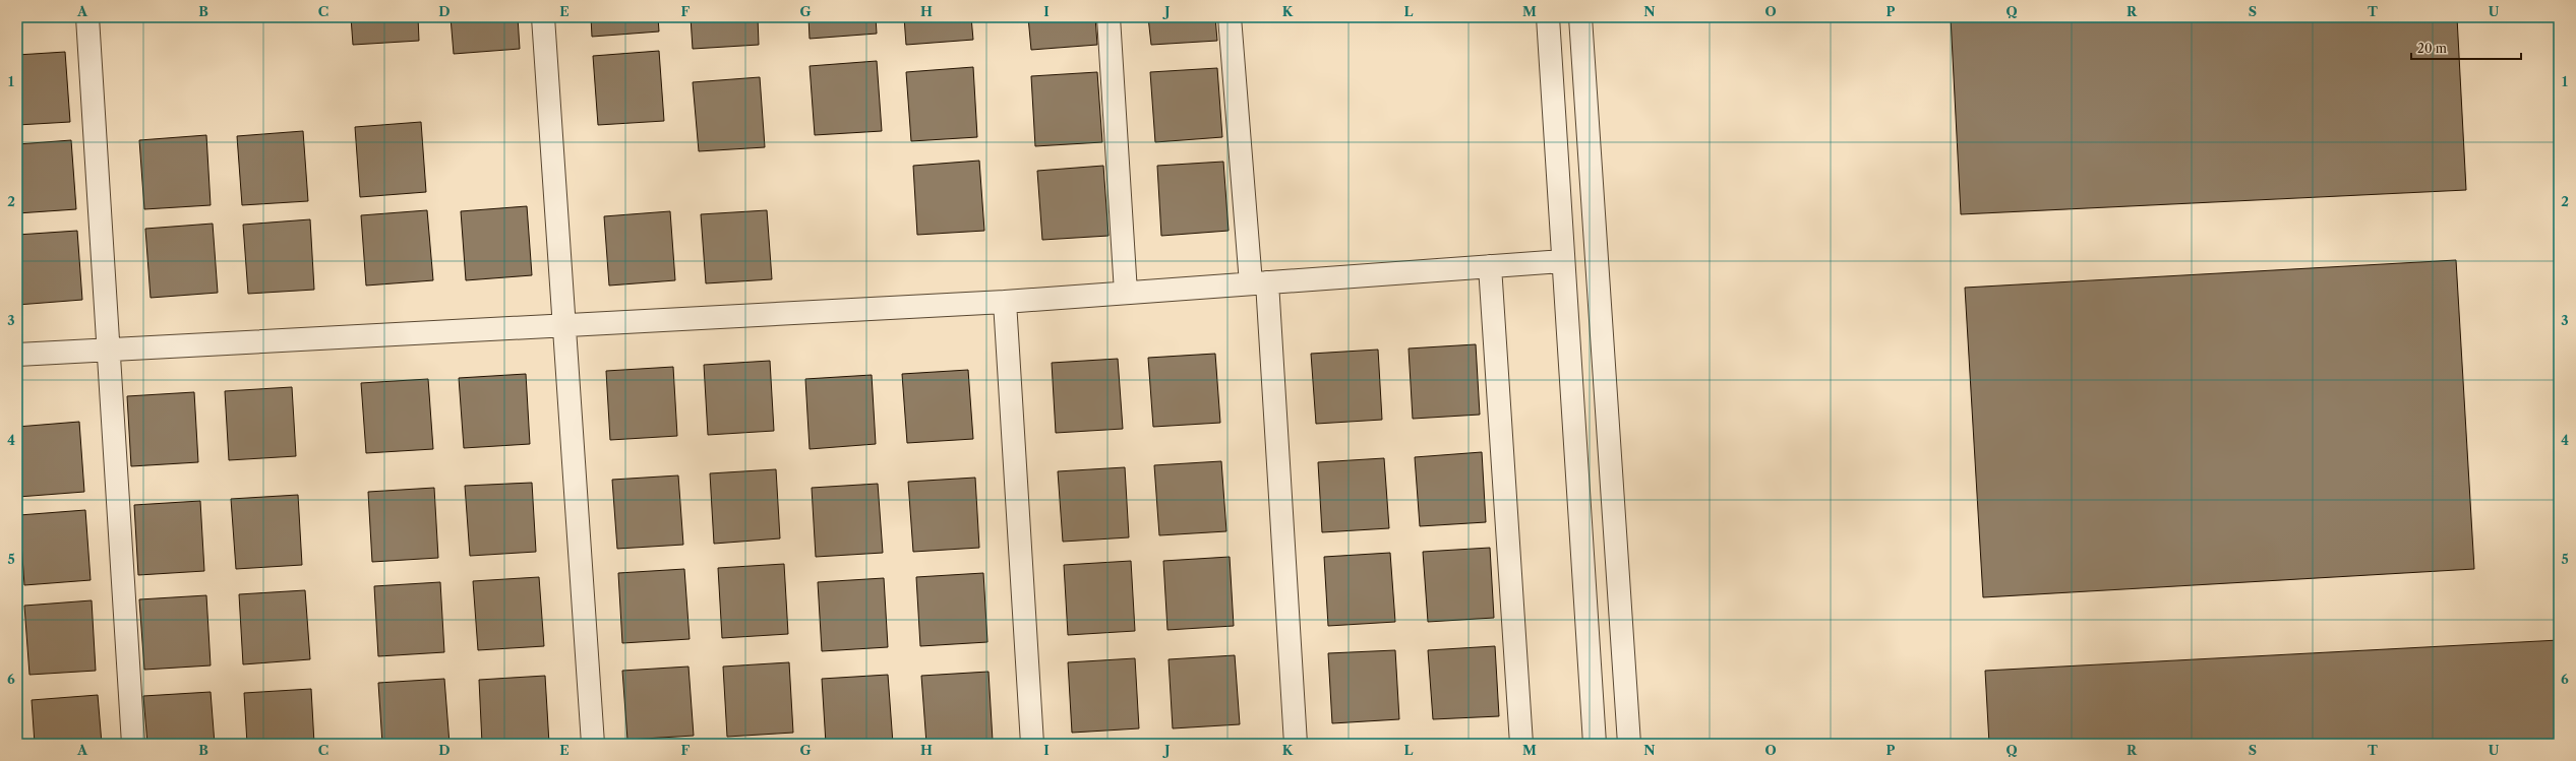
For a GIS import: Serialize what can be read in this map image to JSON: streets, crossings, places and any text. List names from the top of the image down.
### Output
{
  "scale_bar": "20 m",
  "grid": {
    "columns": [
      "A",
      "B",
      "C",
      "D",
      "E",
      "F",
      "G",
      "H",
      "I",
      "J",
      "K",
      "L",
      "M",
      "N",
      "O",
      "P",
      "Q",
      "R",
      "S",
      "T",
      "U"
    ],
    "rows": [
      "1",
      "2",
      "3",
      "4",
      "5",
      "6"
    ]
  }
}
